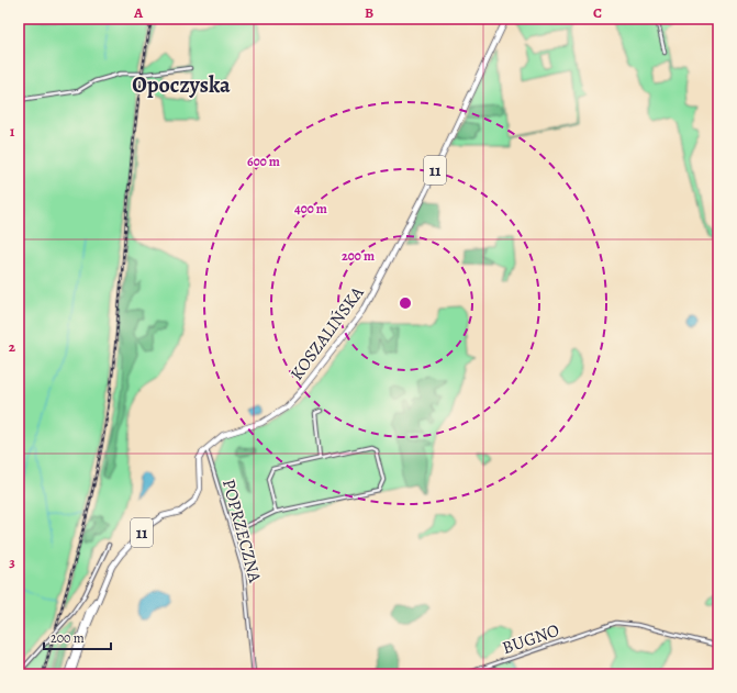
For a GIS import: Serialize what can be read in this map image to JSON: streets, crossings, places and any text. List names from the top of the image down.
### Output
{
  "streets": {
    "highway": ["11", "KOSZALIŃSKA"],
    "street": ["POPRZECZNA", "BUGNO"]
  },
  "crossings": [
    ["11", "KOSZALIŃSKA"],
    ["11", "POPRZECZNA"],
    ["KOSZALIŃSKA", "POPRZECZNA"]
  ],
  "districts": ["Opoczyska"],
  "scale_bar": "200 m",
  "grid": {
    "columns": ["A", "B", "C"],
    "rows": ["1", "2", "3"]
  },
  "rings": ["600 m", "400 m", "200 m"]
}
